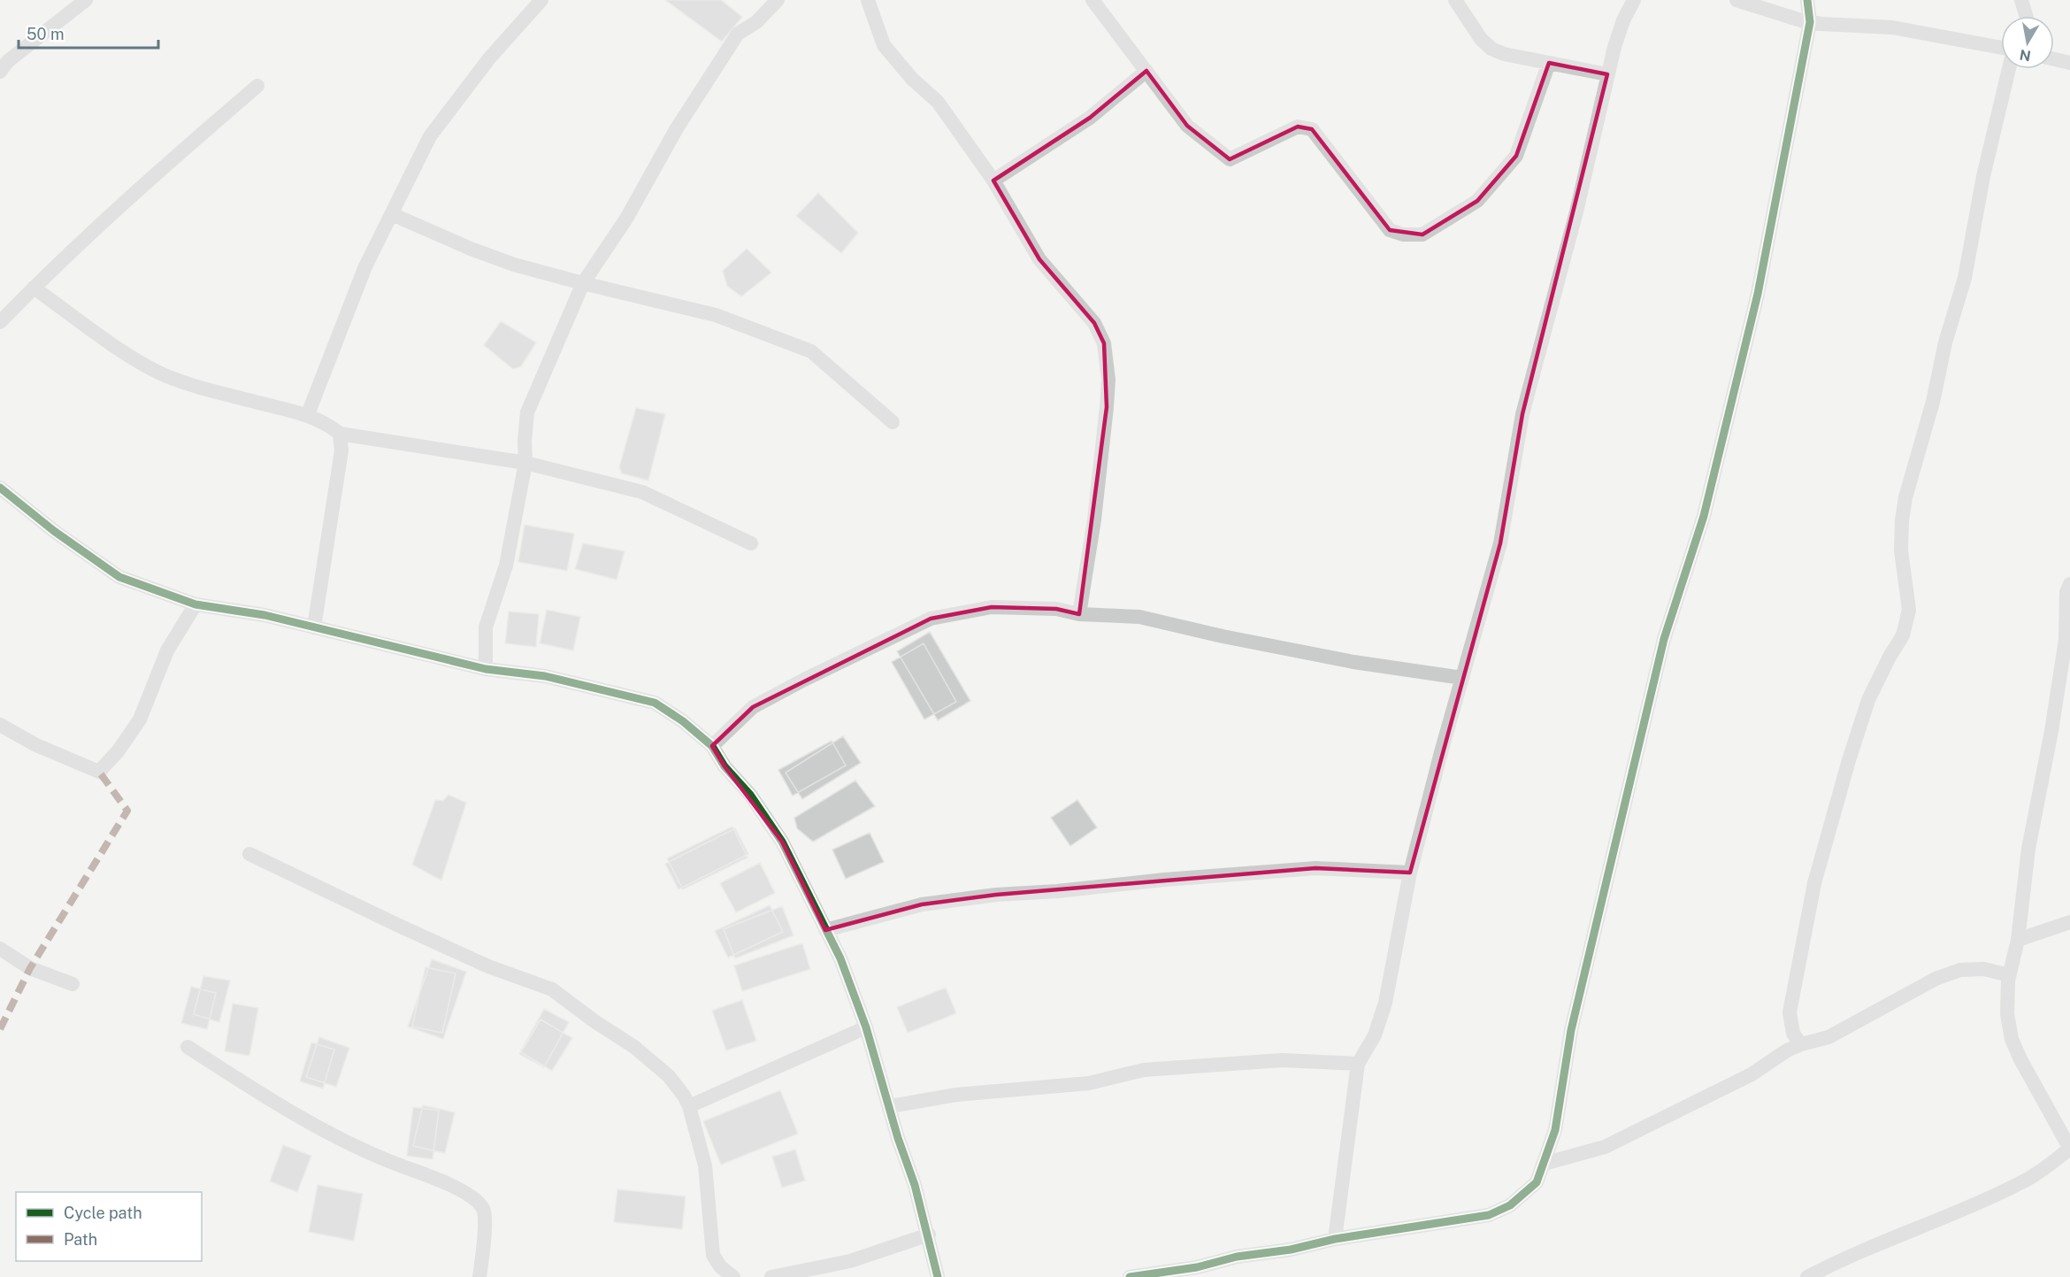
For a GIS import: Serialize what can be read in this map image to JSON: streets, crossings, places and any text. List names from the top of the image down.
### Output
{
  "legend": ["Cycle path", "Path"],
  "scale_bar": "50 m",
  "north": "bottom"
}
